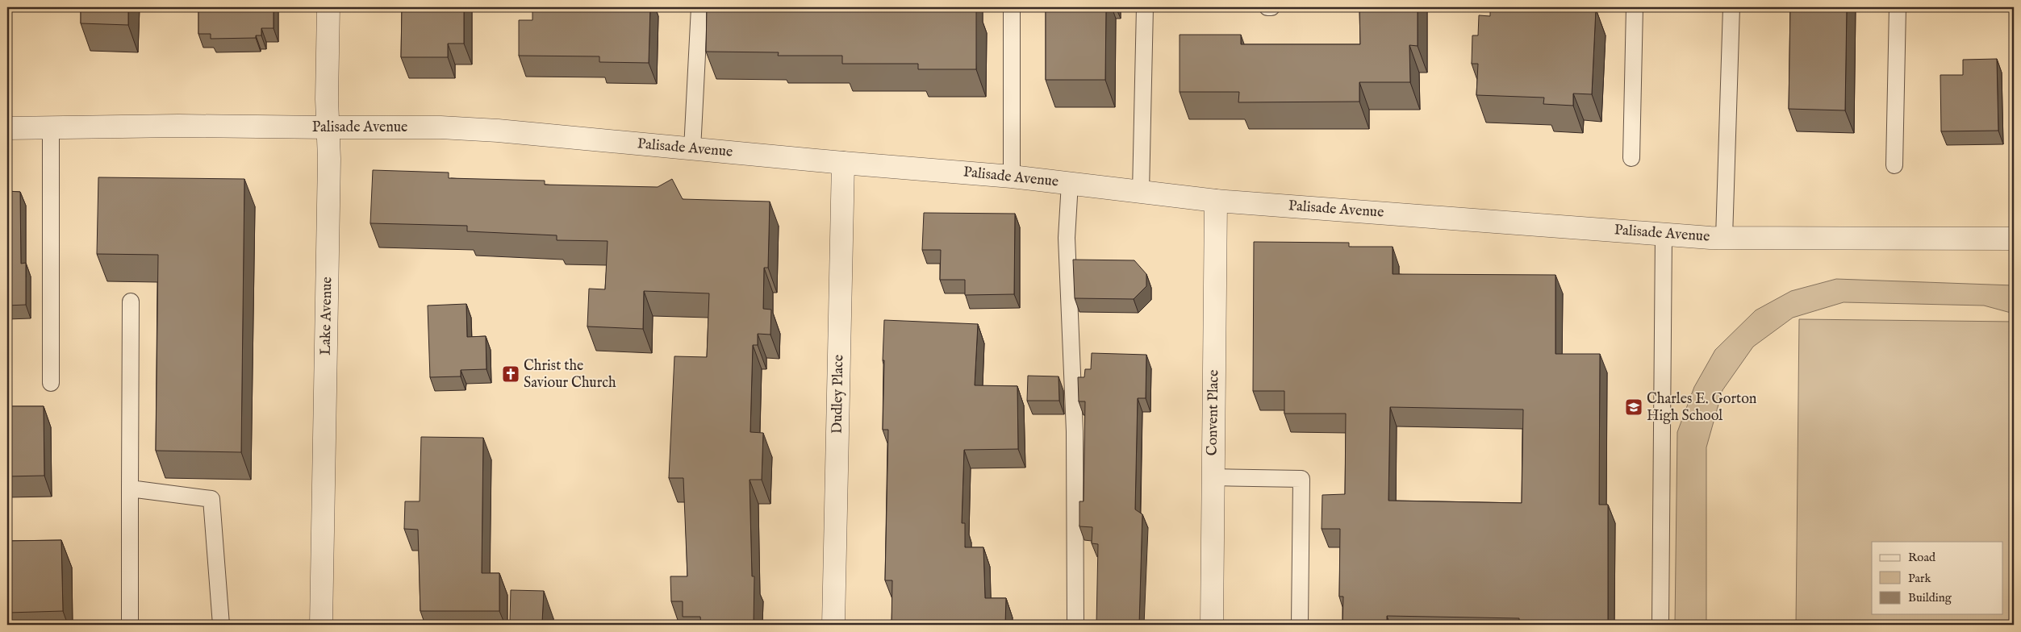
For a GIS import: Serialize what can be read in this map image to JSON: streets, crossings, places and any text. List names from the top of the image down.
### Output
{
  "streets": {
    "street": [
      "Palisade Avenue",
      "Lake Avenue",
      "Dudley Place",
      "Convent Place"
    ]
  },
  "crossings": [
    ["Palisade Avenue", "Lake Avenue"],
    ["Palisade Avenue", "Dudley Place"],
    ["Palisade Avenue", "Convent Place"]
  ],
  "places": {
    "church": ["Christ the Saviour Church"],
    "school or university": ["Charles E. Gorton High School"]
  },
  "legend": ["Road", "Park", "Building"]
}
